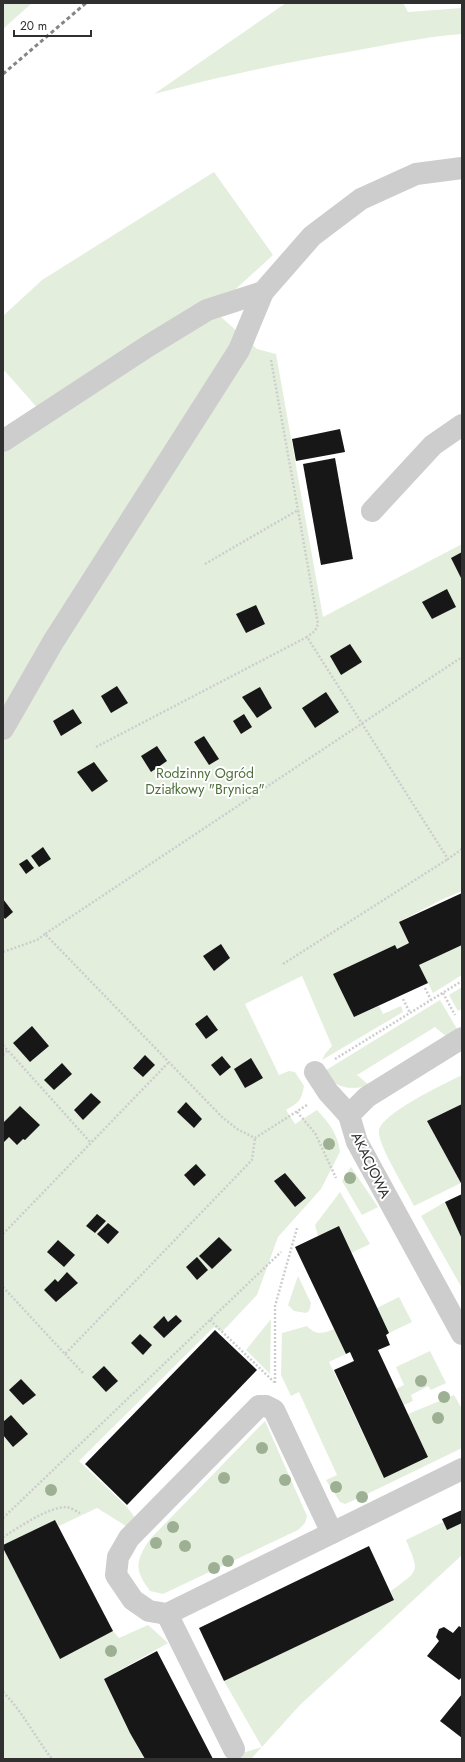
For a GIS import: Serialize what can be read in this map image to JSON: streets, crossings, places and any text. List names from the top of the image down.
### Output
{
  "streets": {
    "street": ["AKACJOWA"]
  },
  "parks": ["Rodzinny Ogród Działkowy \"Brynica\""],
  "scale_bar": "20 m"
}
